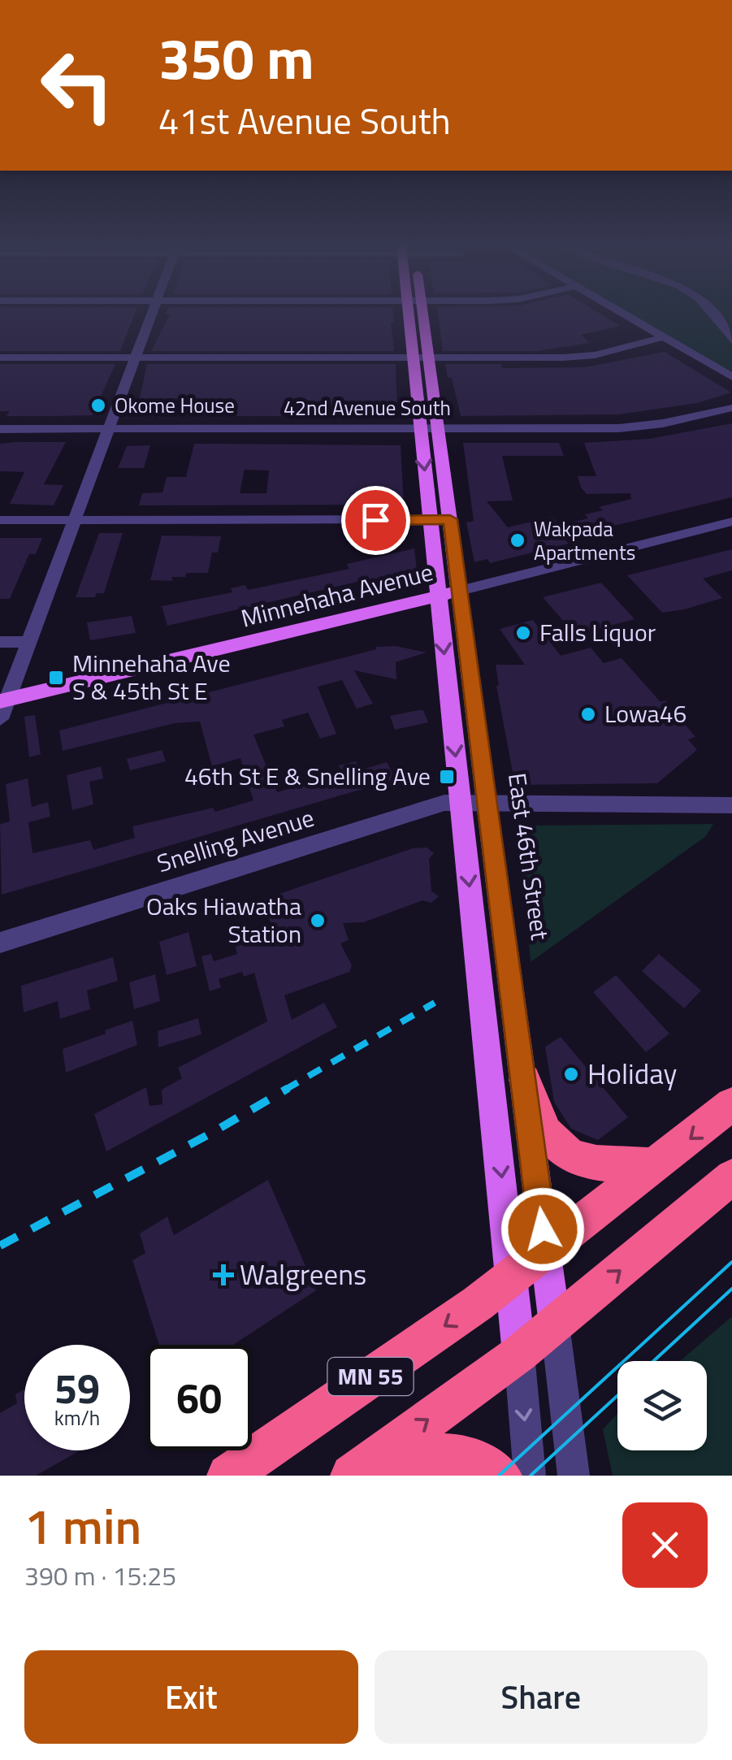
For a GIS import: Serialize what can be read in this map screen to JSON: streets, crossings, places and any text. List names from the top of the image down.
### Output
{
  "streets": {
    "highway": ["MN 55"],
    "main road": ["Minnehaha Avenue", "East 46th Street"],
    "street": ["42nd Avenue South", "Snelling Avenue"]
  },
  "crossings": [
    ["42nd Avenue South", "East 46th Street"],
    ["Minnehaha Avenue", "East 46th Street"],
    ["Snelling Avenue", "East 46th Street"],
    ["East 46th Street", "MN 55"]
  ],
  "places": {
    "other": [
      "Okome House",
      "Wakpada Apartments",
      "Falls Liquor",
      "Lowa46",
      "Oaks Hiawatha Station",
      "Holiday"
    ],
    "transit": ["Minnehaha Ave S & 45th St E", "46th St E & Snelling Ave"],
    "health": ["Walgreens"]
  },
  "page": {
    "turn": ["350 m", "41st Avenue South"],
    "speed": "59 km/h",
    "limit": "60",
    "heading": ["1 min", "390 m · 15:25"],
    "buttons": ["Exit", "Share"]
  }
}
